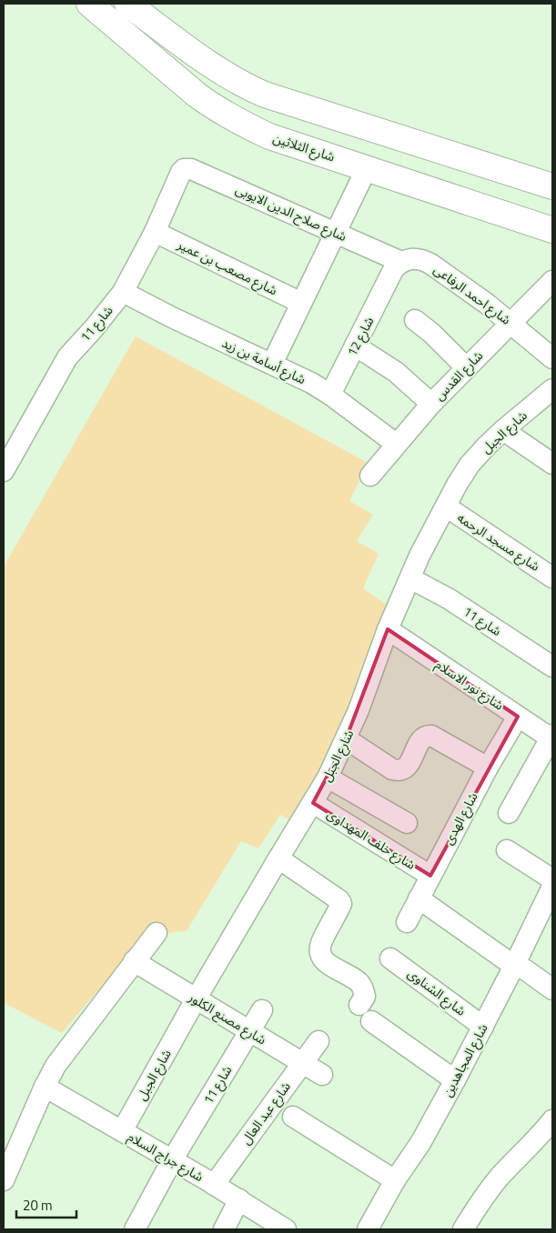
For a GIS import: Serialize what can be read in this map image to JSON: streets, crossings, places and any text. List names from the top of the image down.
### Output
{
  "streets": {
    "street": [
      "شارع الثلاثين",
      "شارع صلاح الدين الايوبى",
      "شارع مصعب بن عمير",
      "شارع احمد الرفاعى",
      "شارع 11",
      "شارع 12",
      "شارع أسامة بن زيد",
      "شارع القدس",
      "شارع الجبل",
      "شارع مسجد الرحمه",
      "شارع نور الاسلام",
      "شارع الهدى",
      "شارع خلف المهداوى",
      "شارع الشناوى",
      "شارع مصنع الكلور",
      "شارع المجاهدين",
      "شارع عبد العال",
      "شارع جراج السلام"
    ]
  },
  "crossings": [
    ["شارع صلاح الدين الايوبى", "شارع احمد الرفاعى"],
    ["شارع صلاح الدين الايوبى", "شارع 11"],
    ["شارع صلاح الدين الايوبى", "شارع 12"],
    ["شارع مصعب بن عمير", "شارع 11"],
    ["شارع احمد الرفاعى", "شارع 12"],
    ["شارع احمد الرفاعى", "شارع القدس"],
    ["شارع 11", "شارع أسامة بن زيد"],
    ["شارع 11", "شارع الجبل"],
    ["شارع 11", "شارع مصنع الكلور"],
    ["شارع 11", "شارع جراج السلام"],
    ["شارع 12", "شارع أسامة بن زيد"],
    ["شارع أسامة بن زيد", "شارع القدس"],
    ["شارع الجبل", "شارع مسجد الرحمه"],
    ["شارع الجبل", "شارع نور الاسلام"],
    ["شارع الجبل", "شارع خلف المهداوى"],
    ["شارع الجبل", "شارع مصنع الكلور"],
    ["شارع الجبل", "شارع جراج السلام"],
    ["شارع نور الاسلام", "شارع الهدى"],
    ["شارع الهدى", "شارع خلف المهداوى"],
    ["شارع الشناوى", "شارع المجاهدين"],
    ["شارع مصنع الكلور", "شارع عبد العال"],
    ["شارع عبد العال", "شارع جراج السلام"]
  ],
  "scale_bar": "20 m"
}
